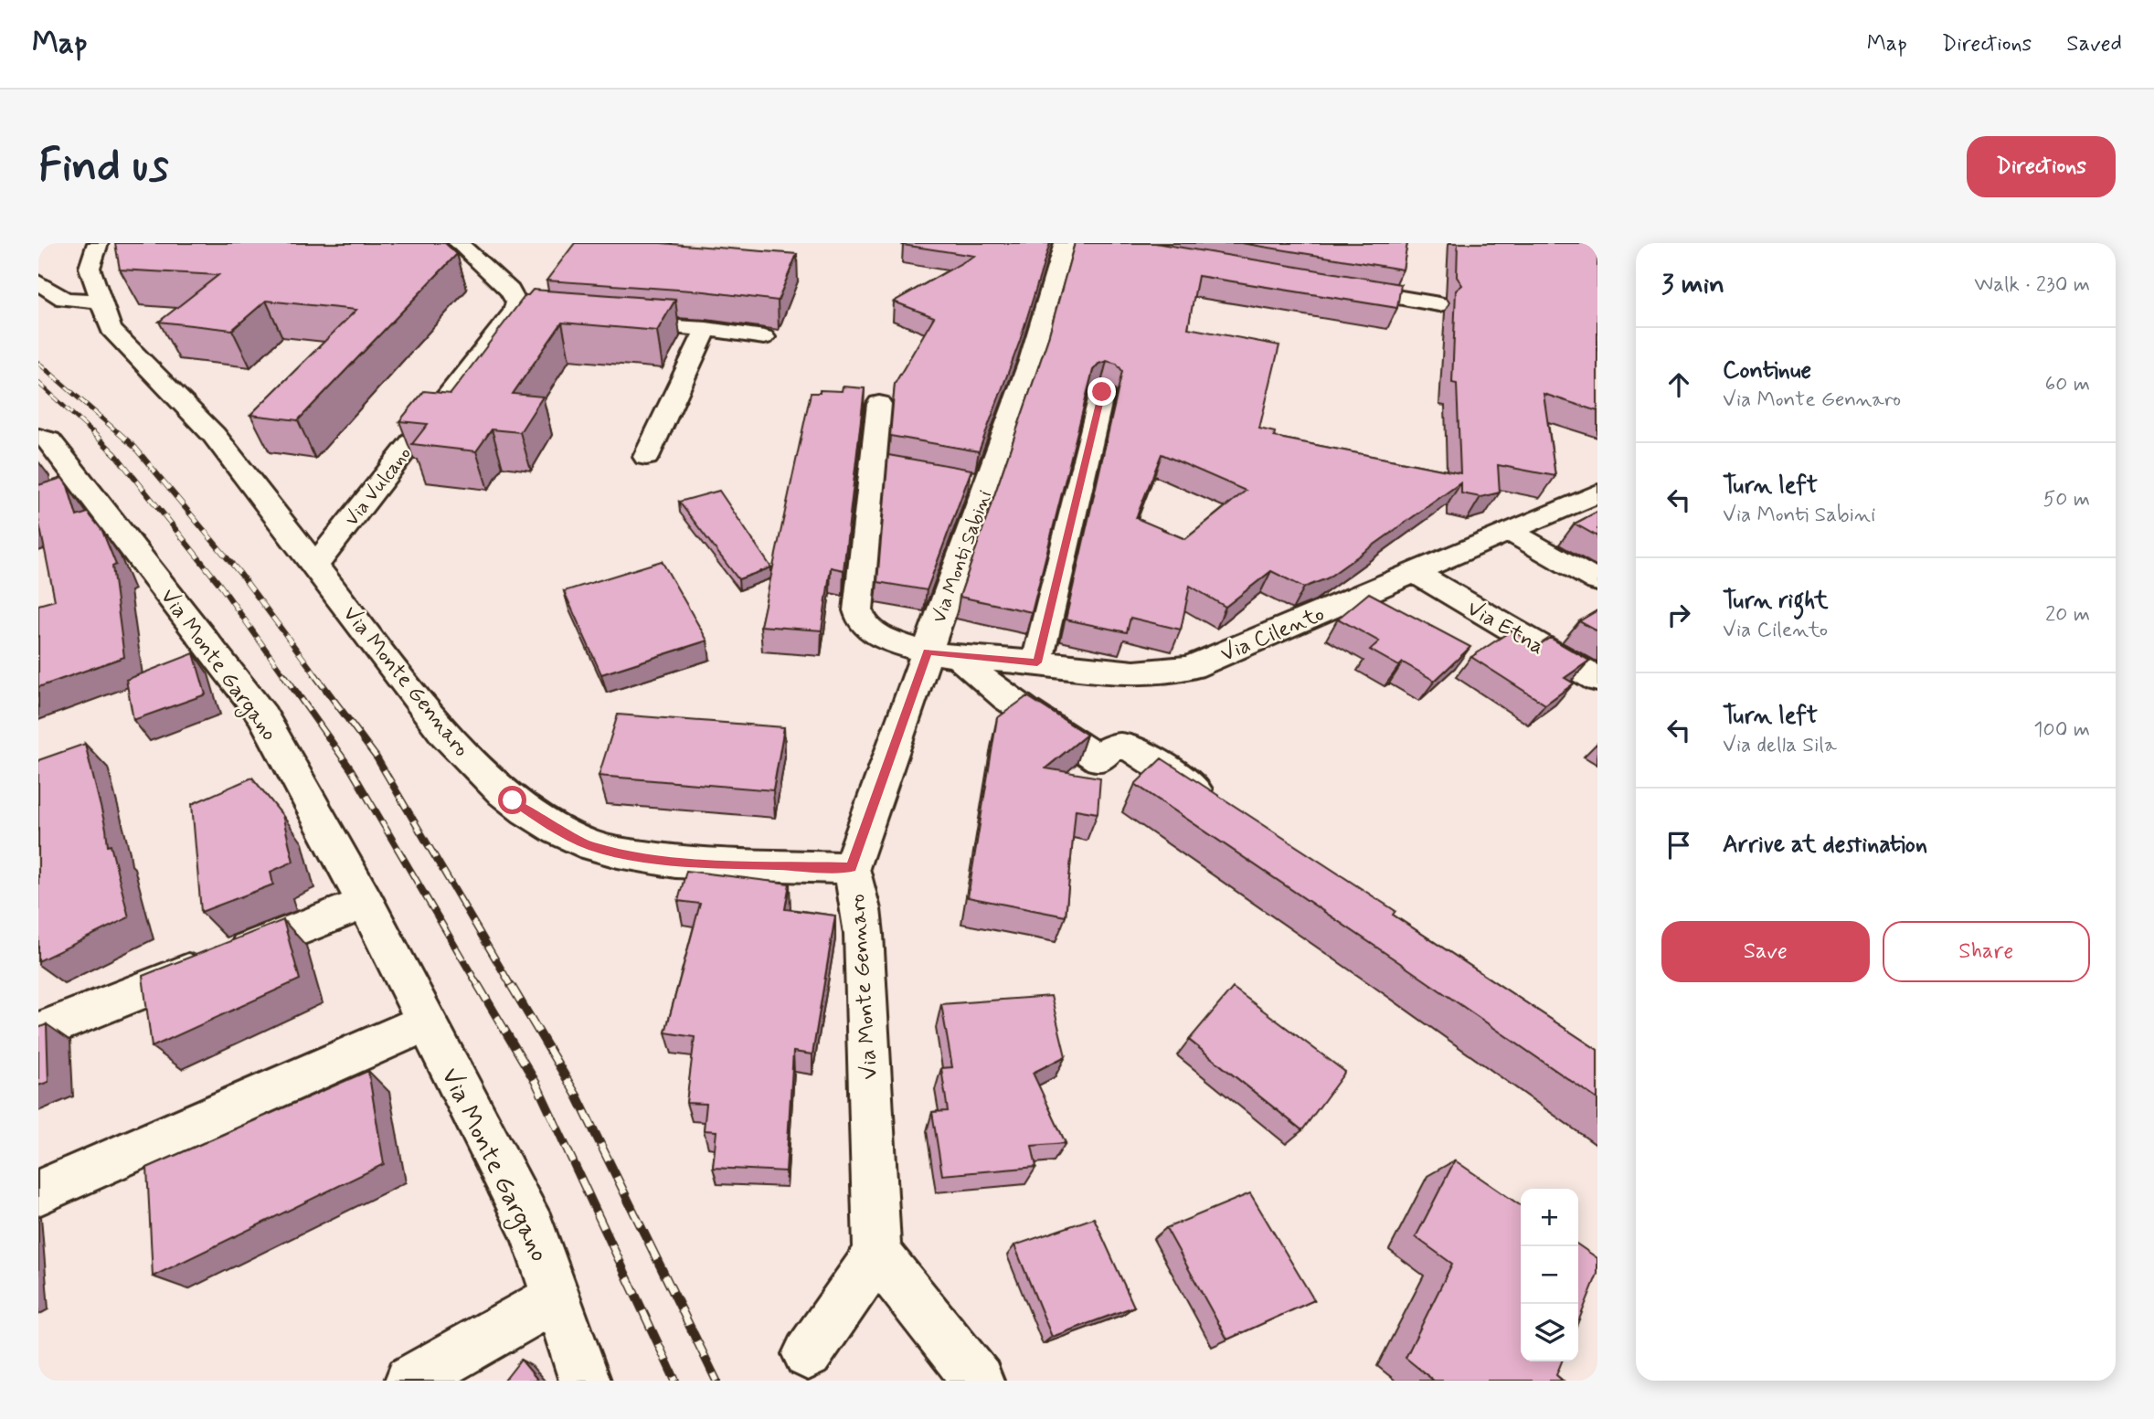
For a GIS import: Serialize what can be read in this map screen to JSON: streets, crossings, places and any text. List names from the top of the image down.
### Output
{
  "streets": {
    "street": [
      "Via Vulcano",
      "Via Monti Sabini",
      "Via Etna",
      "Via Cilento",
      "Via Monte Gargano",
      "Via Monte Gennaro"
    ]
  },
  "crossings": [
    ["Via Vulcano", "Via Monte Gennaro"],
    ["Via Monti Sabini", "Via Cilento"],
    ["Via Monti Sabini", "Via Monte Gennaro"],
    ["Via Etna", "Via Cilento"]
  ],
  "page": {
    "header": "Map",
    "nav": ["Map", "Directions", "Saved"],
    "buttons": [
      "Directions",
      ["Save", "Share"]
    ],
    "title": "Find us",
    "heading": ["3 min", "Walk · 230 m"],
    "list": [
      ["Continue", "Via Monte Gennaro", "60 m"],
      ["Turn left", "Via Monti Sabini", "50 m"],
      ["Turn right", "Via Cilento", "20 m"],
      ["Turn left", "Via della Sila", "100 m"],
      "Arrive at destination"
    ],
    "map_buttons": ["+", "−"]
  }
}
